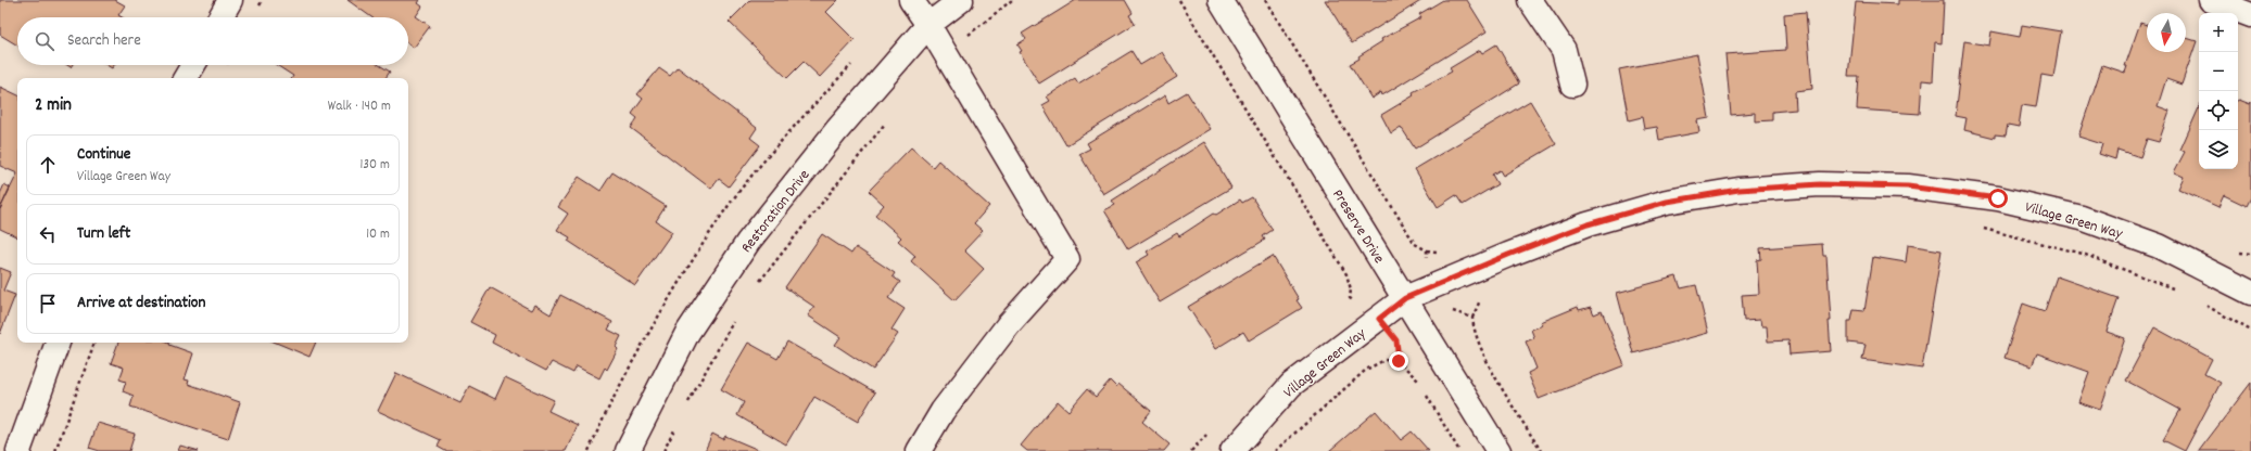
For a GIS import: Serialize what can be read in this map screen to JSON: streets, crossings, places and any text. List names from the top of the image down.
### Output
{
  "streets": {
    "street": ["Restoration Drive", "Village Green Way", "Preserve Drive"]
  },
  "crossings": [
    ["Village Green Way", "Preserve Drive"]
  ],
  "north": "bottom",
  "page": {
    "map_buttons": ["+", "−"],
    "search": "Search here",
    "heading": ["2 min", "Walk · 140 m"],
    "list": [
      ["Continue", "Village Green Way", "130 m"],
      ["Turn left", "10 m"],
      "Arrive at destination"
    ]
  }
}
